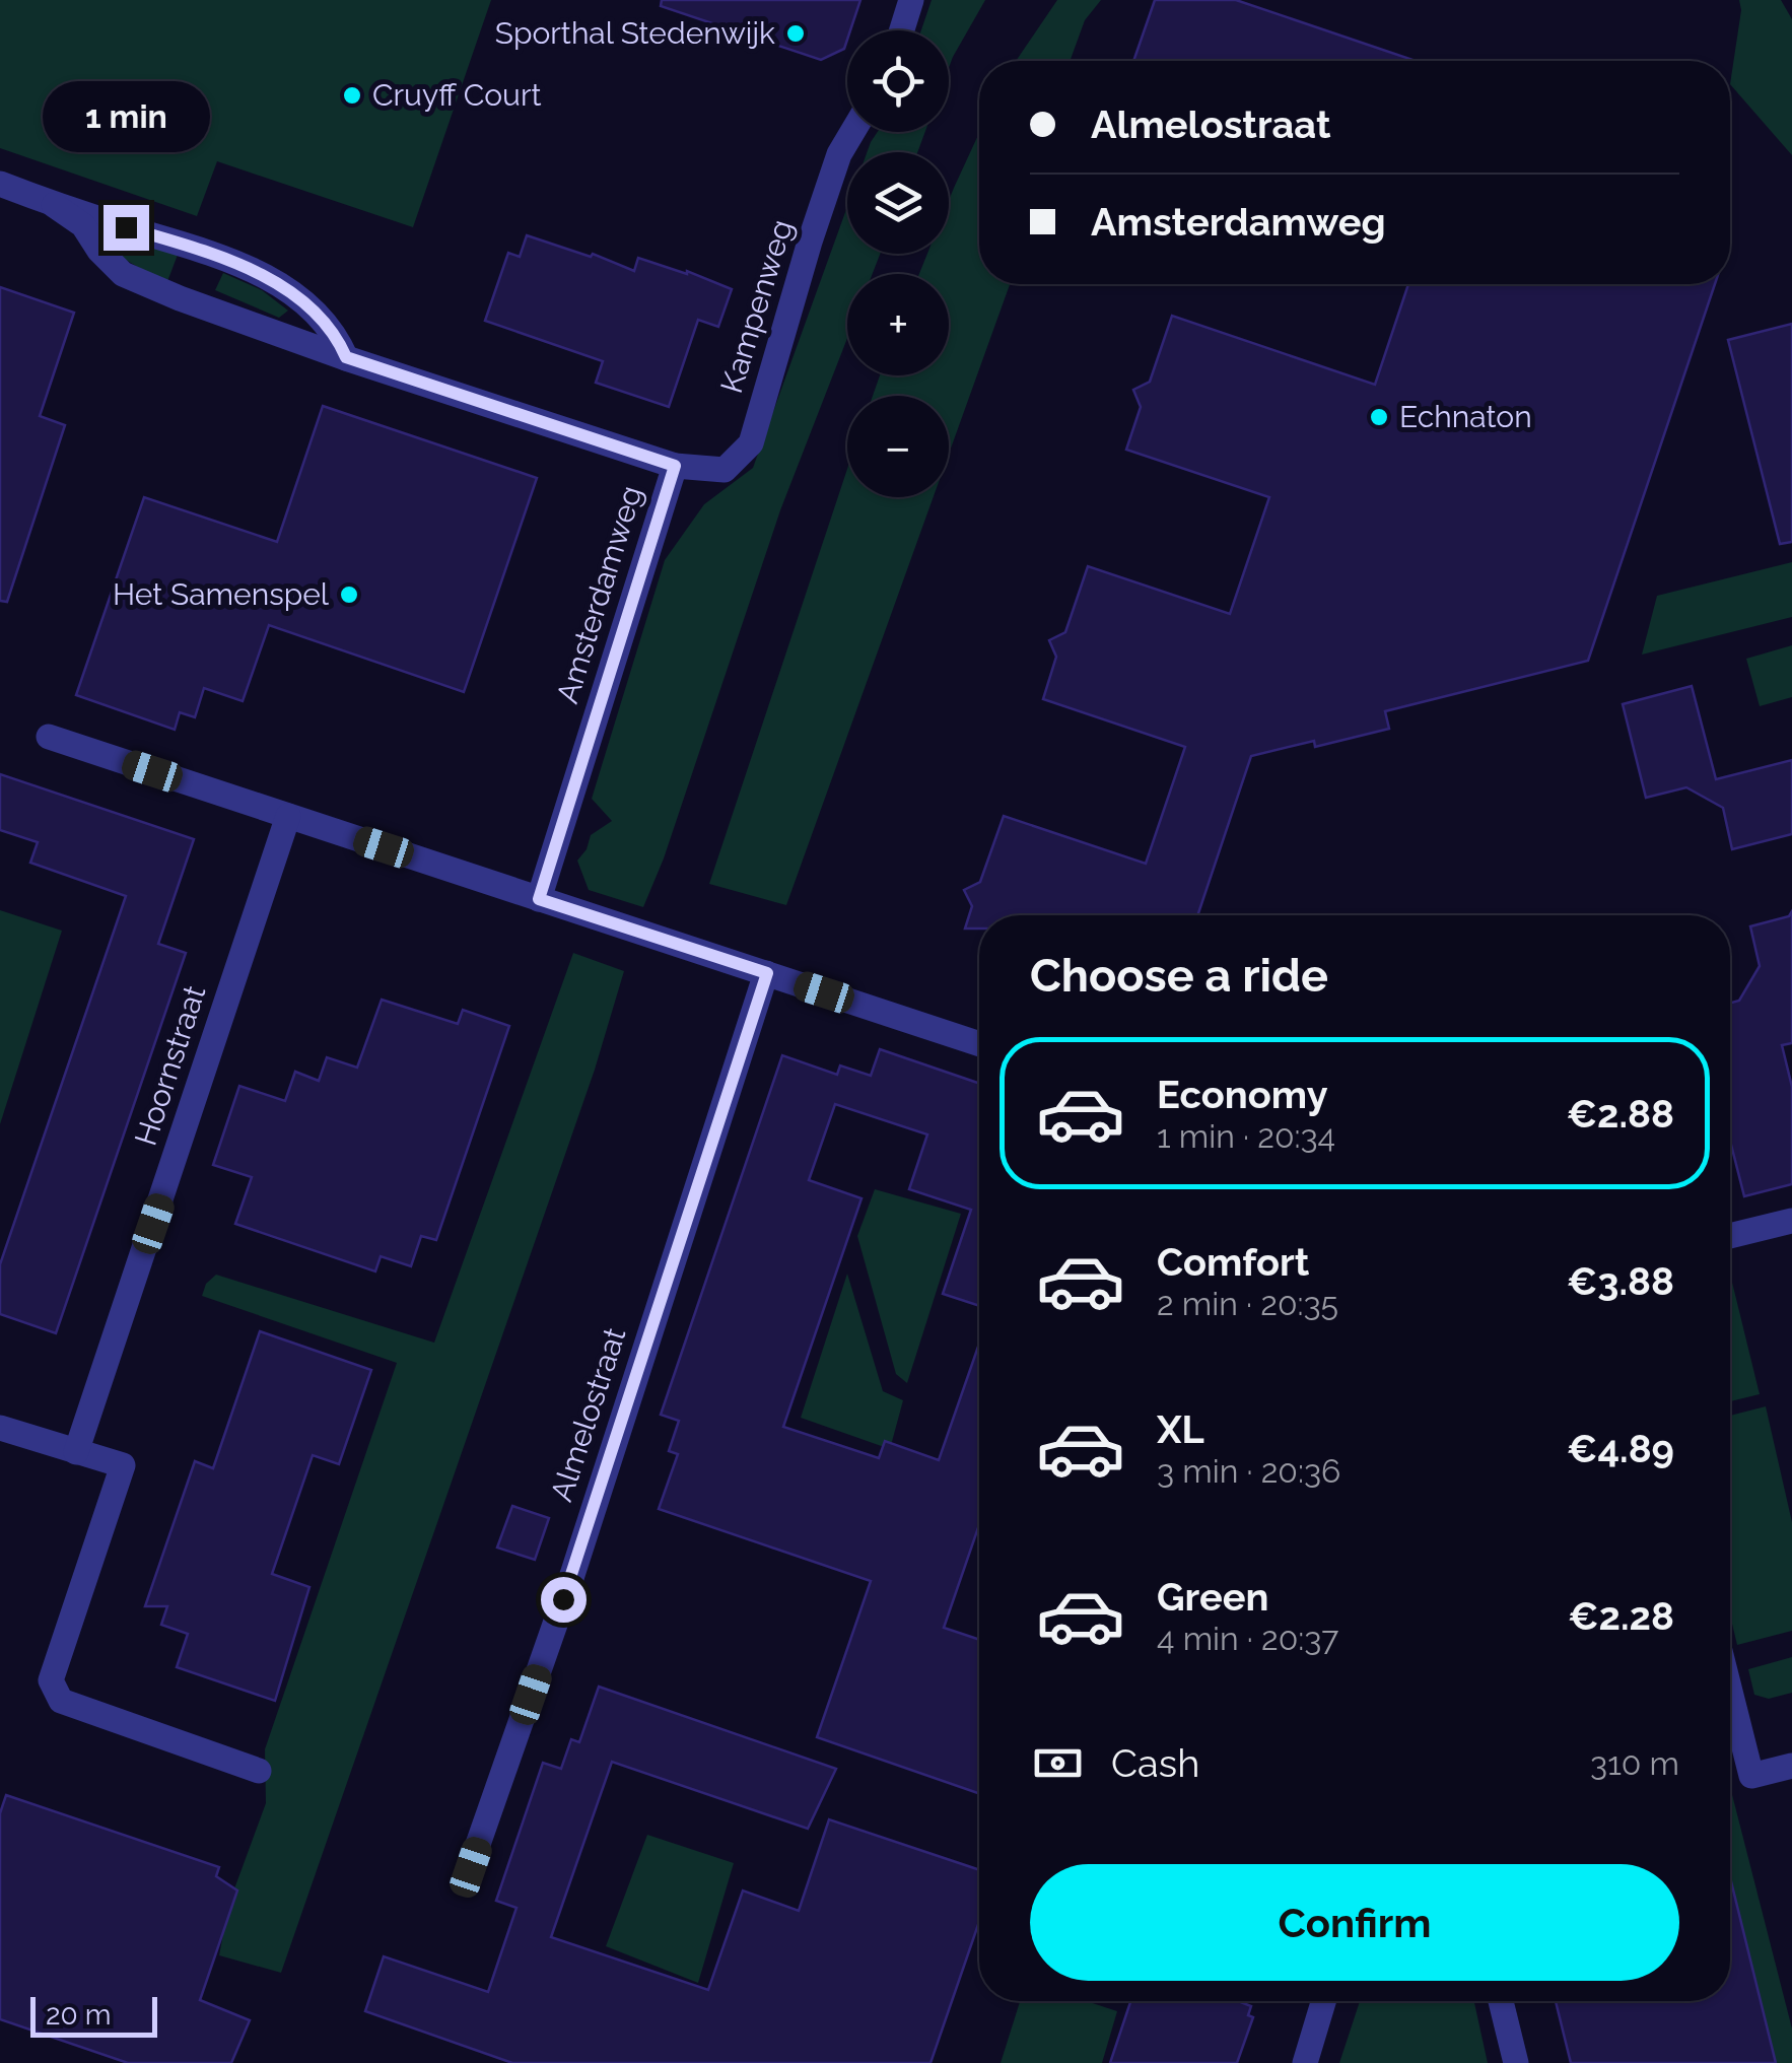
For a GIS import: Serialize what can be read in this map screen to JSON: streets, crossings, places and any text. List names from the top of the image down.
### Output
{
  "streets": {
    "street": [
      "Kampenweg",
      "Amsterdamweg",
      "Hoornstraat",
      "Almelostraat"
    ]
  },
  "crossings": [
    ["Kampenweg", "Amsterdamweg"]
  ],
  "places": [
    "Sporthal Stedenwijk",
    "Cruyff Court",
    "Echnaton",
    "Het Samenspel"
  ],
  "scale_bar": "20 m",
  "page": {
    "map_buttons": ["+", "−"],
    "banner": ["Almelostraat", "Amsterdamweg"],
    "bubble": "1 min",
    "heading": "Choose a ride",
    "list": [
      {
        "name": "Economy",
        "note": "1 min · 20:34",
        "value": "€2.88"
      },
      {
        "name": "Comfort",
        "note": "2 min · 20:35",
        "value": "€3.88"
      },
      {
        "name": "XL",
        "note": "3 min · 20:36",
        "value": "€4.89"
      },
      {
        "name": "Green",
        "note": "4 min · 20:37",
        "value": "€2.28"
      }
    ],
    "pay": ["Cash", "310 m"],
    "buttons": "Confirm",
    "scale": "20 m"
  }
}
